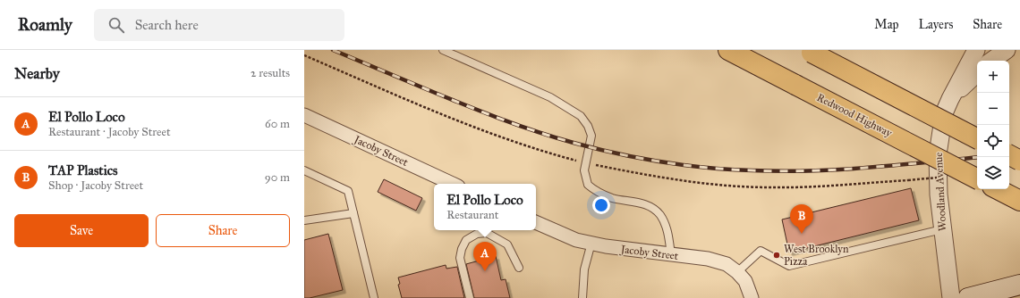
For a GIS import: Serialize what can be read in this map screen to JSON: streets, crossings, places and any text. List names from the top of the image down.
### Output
{
  "streets": {
    "highway": ["Redwood Highway"],
    "street": ["Jacoby Street", "Woodland Avenue"]
  },
  "places": ["West Brooklyn Pizza"],
  "page": {
    "header": "Roamly",
    "search": "Search here",
    "nav": ["Map", "Layers", "Share"],
    "heading": ["Nearby", "2 results"],
    "map_buttons": ["+", "−"],
    "list": [
      {
        "mark": "A",
        "name": "El Pollo Loco",
        "note": "Restaurant · Jacoby Street",
        "value": "60 m"
      },
      {
        "mark": "B",
        "name": "TAP Plastics",
        "note": "Shop · Jacoby Street",
        "value": "90 m"
      }
    ],
    "popup": ["El Pollo Loco", "Restaurant"],
    "buttons": ["Save", "Share"],
    "pins": ["B", "A"]
  }
}
